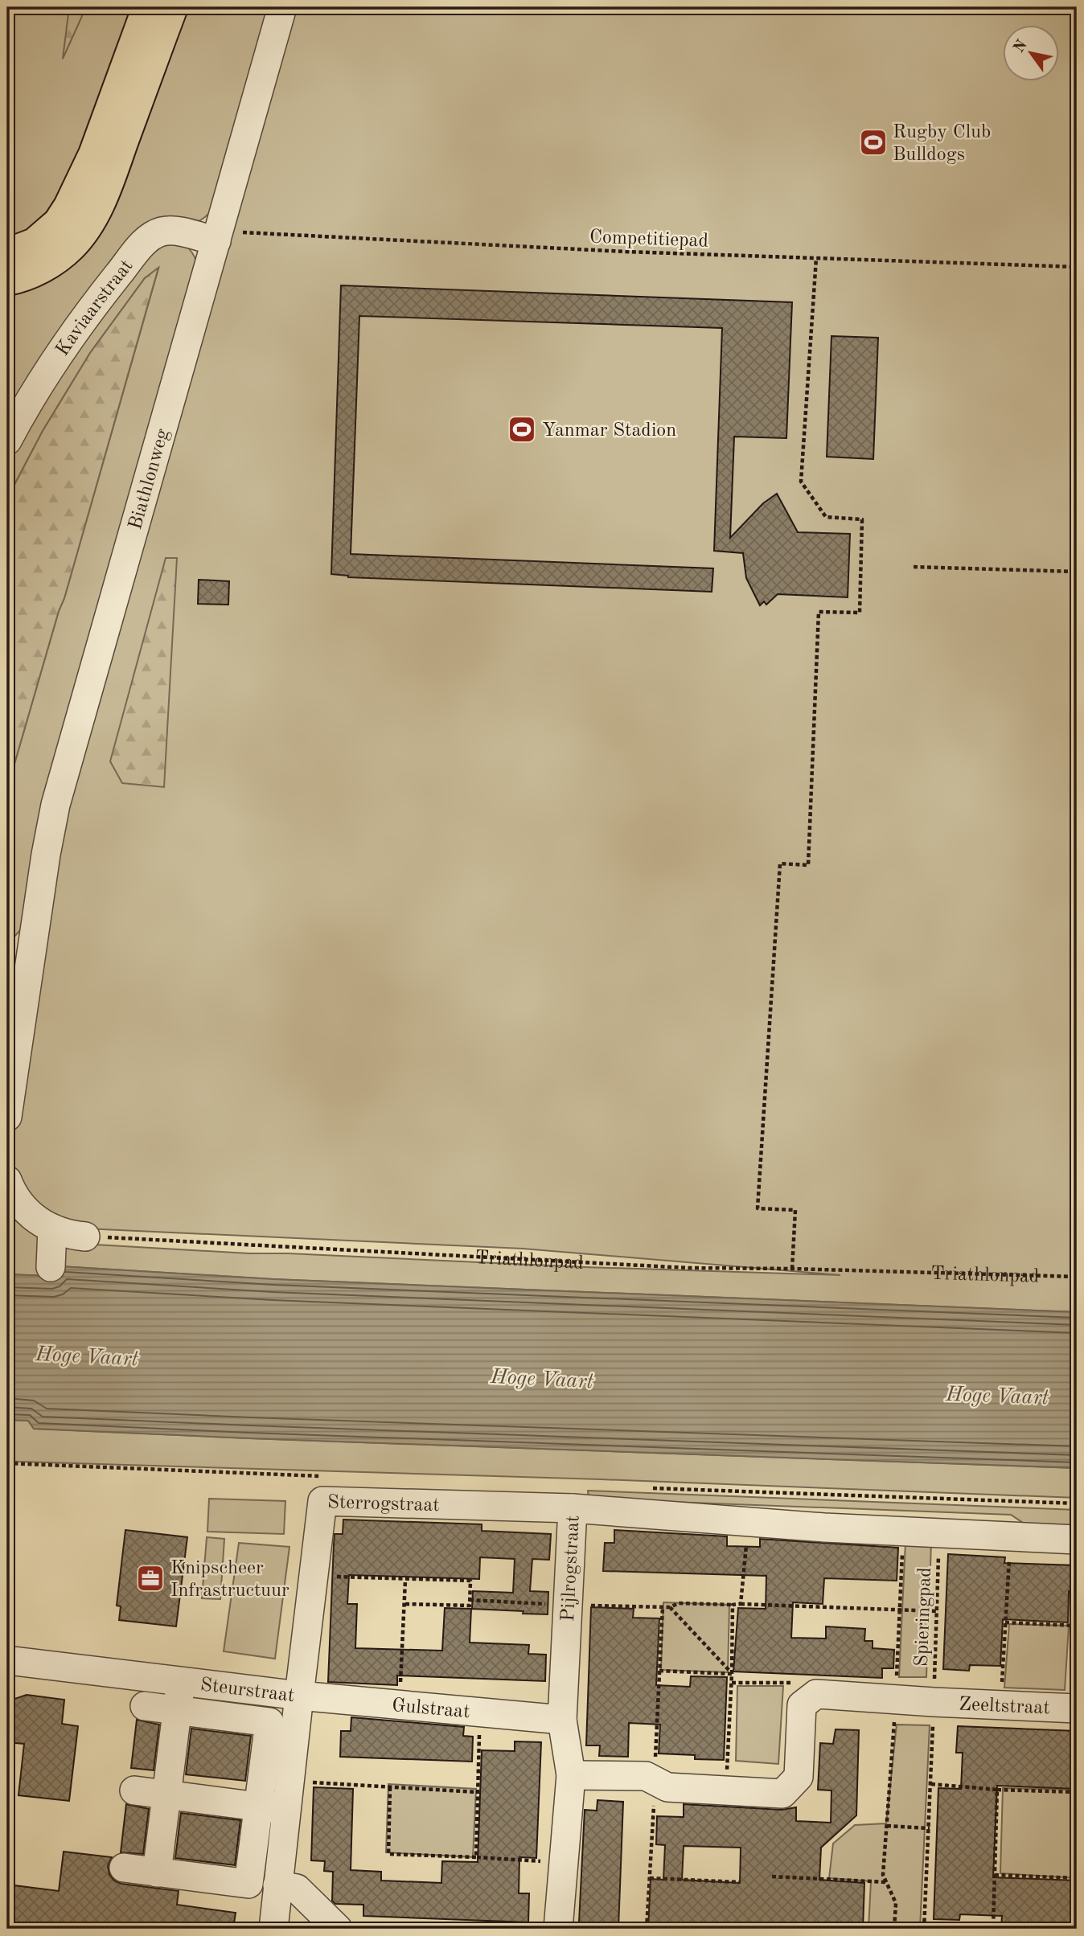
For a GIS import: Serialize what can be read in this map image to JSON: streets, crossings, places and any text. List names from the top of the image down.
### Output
{
  "streets": {
    "street": [
      "Kaviaarstraat",
      "Biathlonweg",
      "Sterrogstraat",
      "Pijlrogstraat",
      "Steurstraat",
      "Zeeltstraat",
      "Gulstraat"
    ],
    "path": ["Competitiepad", "Triathlonpad", "Spieringpad"]
  },
  "crossings": [
    ["Competitiepad", "Kaviaarstraat"],
    ["Competitiepad", "Biathlonweg"],
    ["Kaviaarstraat", "Biathlonweg"],
    ["Sterrogstraat", "Pijlrogstraat"],
    ["Sterrogstraat", "Steurstraat"],
    ["Sterrogstraat", "Gulstraat"],
    ["Pijlrogstraat", "Spieringpad"],
    ["Pijlrogstraat", "Gulstraat"],
    ["Spieringpad", "Zeeltstraat"],
    ["Steurstraat", "Gulstraat"]
  ],
  "water": ["Hoge Vaart"],
  "places": {
    "sports": ["Rugby Club Bulldogs", "Yanmar Stadion"],
    "office": ["Knipscheer Infrastructuur"]
  },
  "north": "top left"
}
